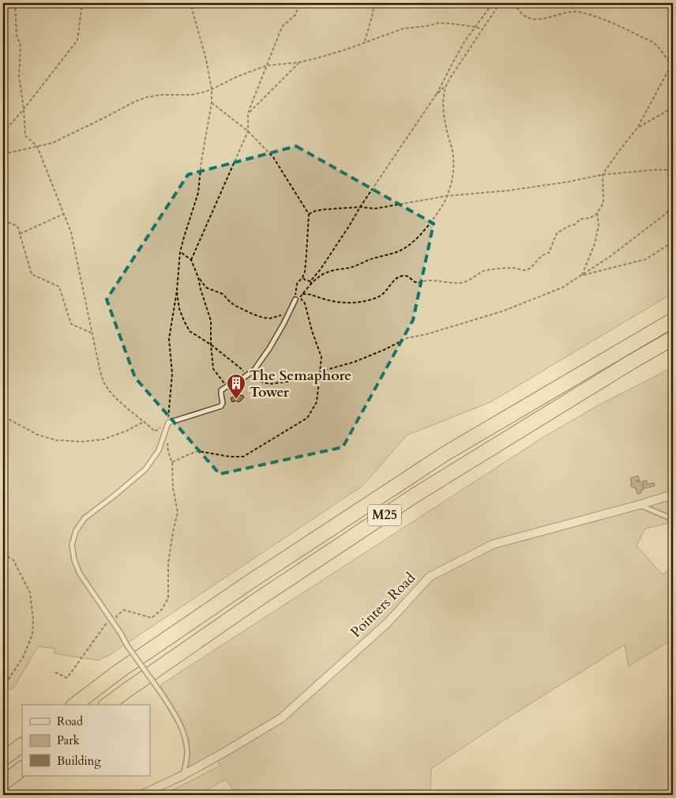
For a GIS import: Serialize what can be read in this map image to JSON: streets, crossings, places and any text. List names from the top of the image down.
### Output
{
  "streets": {
    "highway": ["M25"],
    "street": ["Pointers Road"]
  },
  "places": {
    "building": ["The Semaphore Tower"]
  },
  "legend": ["Road", "Park", "Building"]
}
